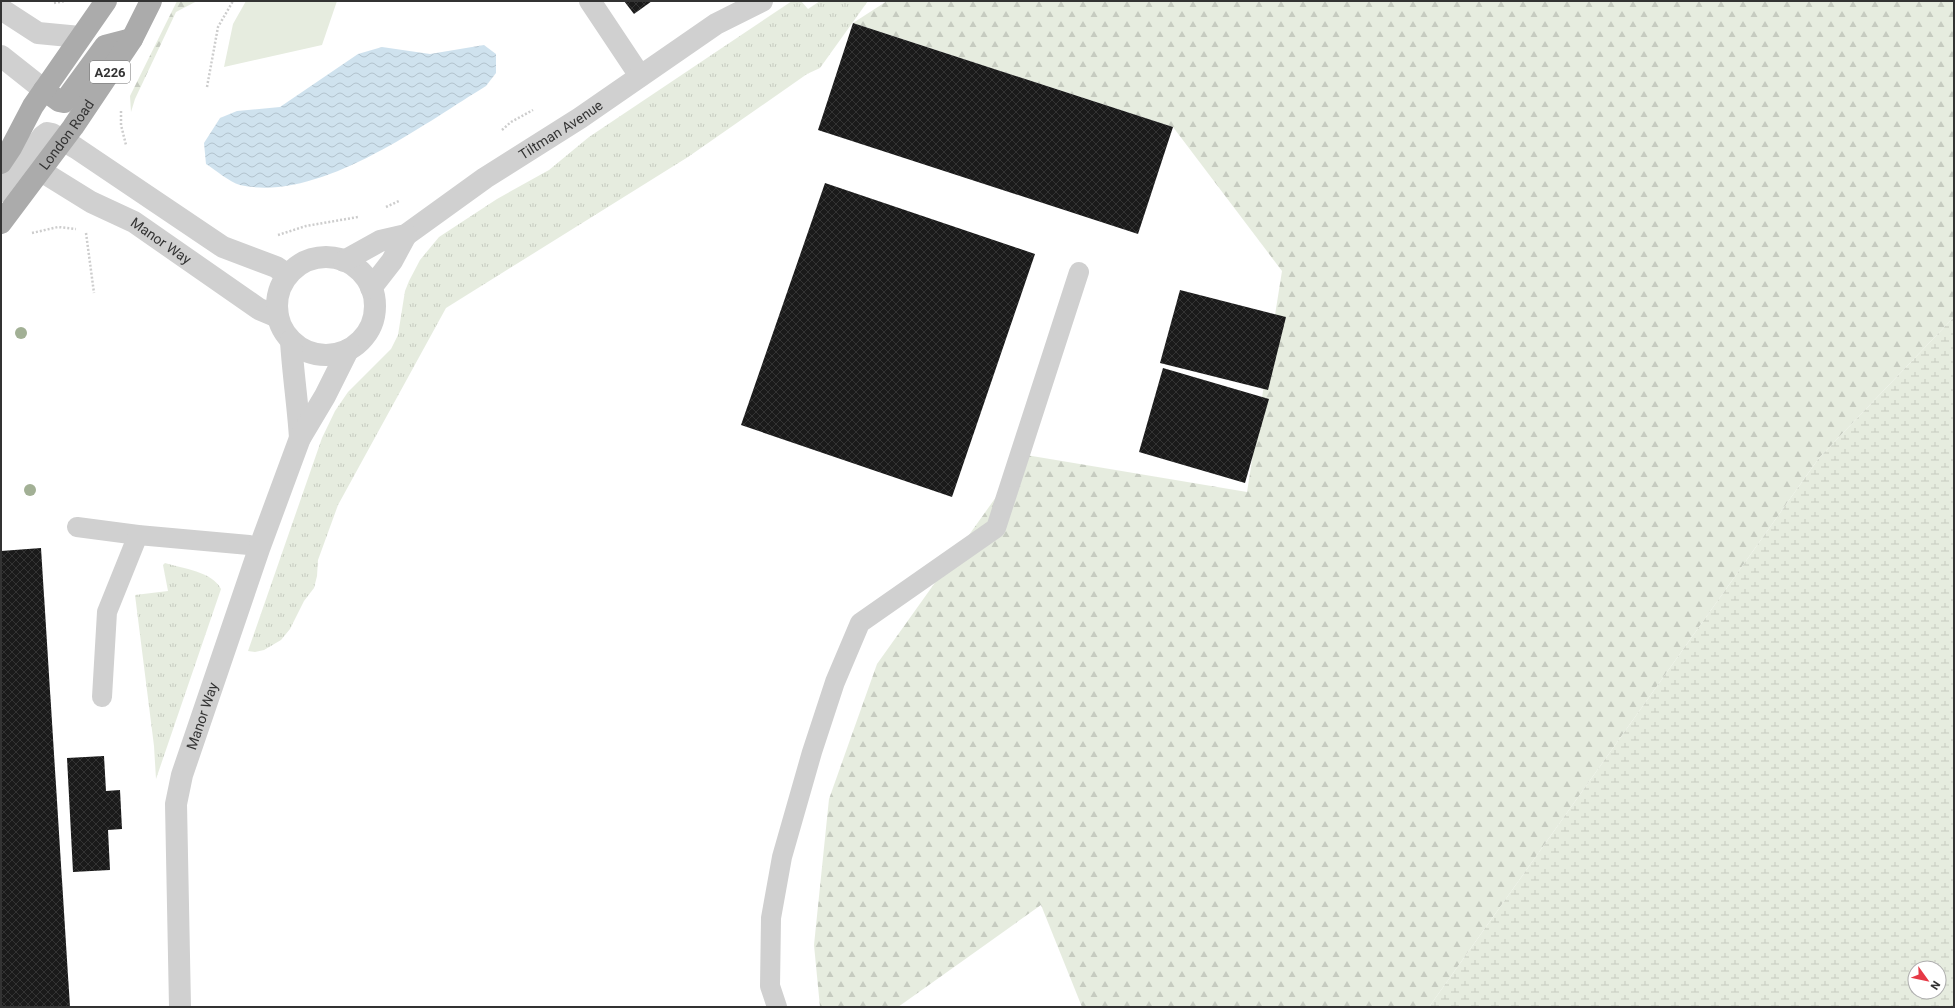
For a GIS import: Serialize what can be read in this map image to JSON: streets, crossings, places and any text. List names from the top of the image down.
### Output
{
  "streets": {
    "main road": ["A226", "London Road"],
    "street": ["Tiltman Avenue", "Manor Way"]
  },
  "crossings": [
    ["Tiltman Avenue", "Manor Way"],
    ["London Road", "Manor Way"]
  ],
  "north": "bottom right"
}
